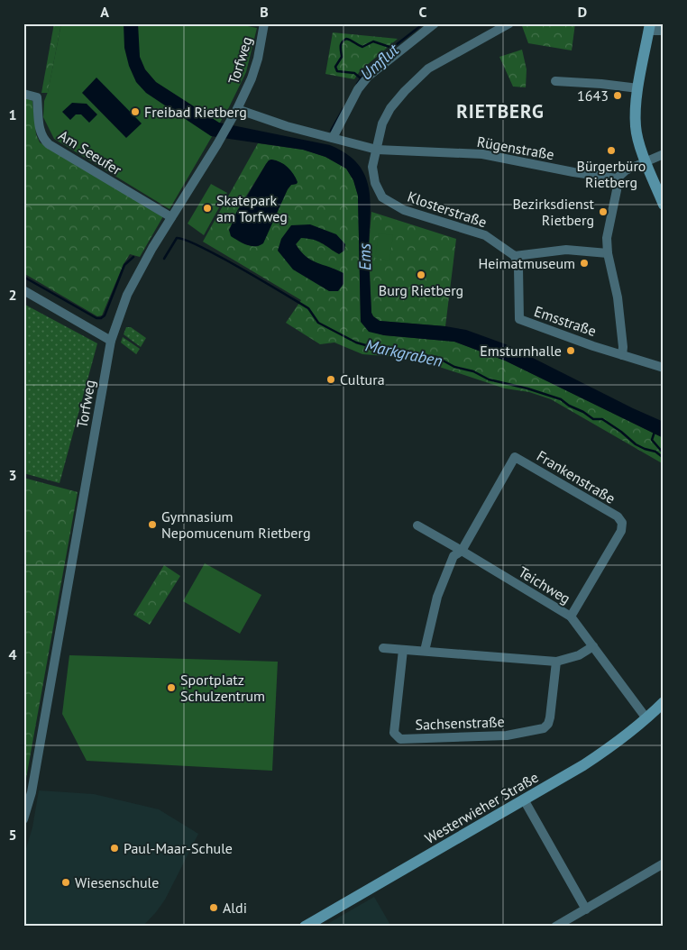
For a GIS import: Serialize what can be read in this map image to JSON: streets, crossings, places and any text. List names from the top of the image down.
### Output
{
  "streets": {
    "main road": ["Westerwieher Straße"],
    "street": [
      "Torfweg",
      "Rügenstraße",
      "Am Seeufer",
      "Klosterstraße",
      "Emsstraße",
      "Frankenstraße",
      "Teichweg",
      "Sachsenstraße"
    ]
  },
  "crossings": [
    ["Torfweg", "Am Seeufer"],
    ["Rügenstraße", "Klosterstraße"],
    ["Klosterstraße", "Emsstraße"],
    ["Frankenstraße", "Teichweg"],
    ["Teichweg", "Westerwieher Straße"]
  ],
  "districts": ["RIETBERG"],
  "water": ["Umflut", "Ems", "Markgraben"],
  "places": [
    "1643",
    "Freibad Rietberg",
    "Bürgerbüro Rietberg",
    "Skatepark am Torfweg",
    "Bezirksdienst Rietberg",
    "Heimatmuseum",
    "Burg Rietberg",
    "Emsturnhalle",
    "Cultura",
    "Gymnasium Nepomucenum Rietberg",
    "Sportplatz Schulzentrum",
    "Paul-Maar-Schule",
    "Wiesenschule",
    "Aldi"
  ],
  "grid": {
    "columns": [
      "A",
      "B",
      "C",
      "D"
    ],
    "rows": [
      "1",
      "2",
      "3",
      "4",
      "5"
    ]
  }
}
